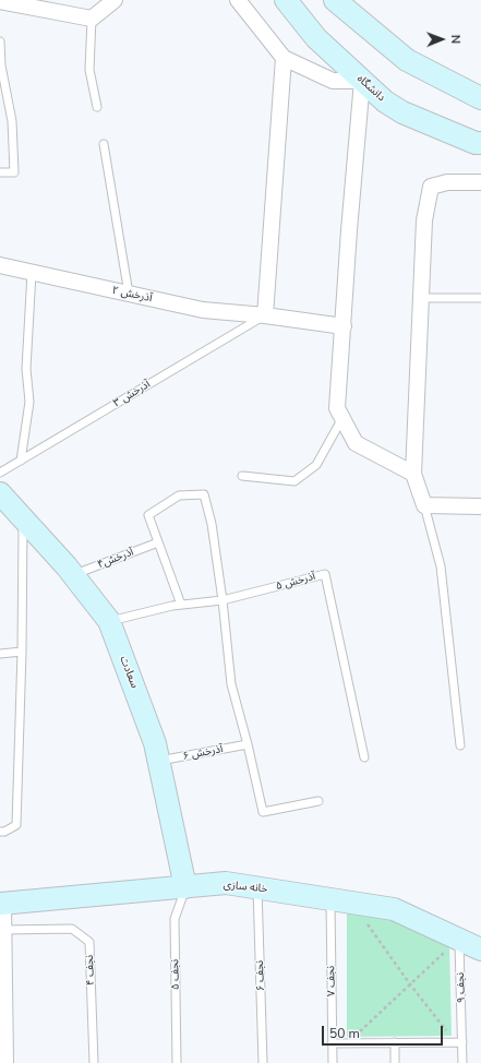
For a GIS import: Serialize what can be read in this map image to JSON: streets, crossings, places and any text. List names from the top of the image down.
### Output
{
  "streets": {
    "street": [
      "دانشگاه",
      "آذرخش ۲",
      "سعادت",
      "خانه سازی"
    ],
    "lane": [
      "آذرخش ۳",
      "آذرخش۴",
      "آذرخش ۵",
      "آذرخش ۶",
      "نجف ۴",
      "نجف ۵",
      "نجف ۶",
      "نجف ۷",
      "نجف ۹"
    ]
  },
  "crossings": [
    ["آذرخش ۲", "آذرخش ۳"],
    ["آذرخش۴", "سعادت"],
    ["آذرخش ۵", "سعادت"],
    ["سعادت", "آذرخش ۶"],
    ["سعادت", "خانه سازی"],
    ["سعادت", "نجف ۵"],
    ["خانه سازی", "نجف ۵"],
    ["خانه سازی", "نجف ۶"],
    ["خانه سازی", "نجف ۷"],
    ["خانه سازی", "نجف ۹"]
  ],
  "scale_bar": "50 m",
  "north": "right"
}
